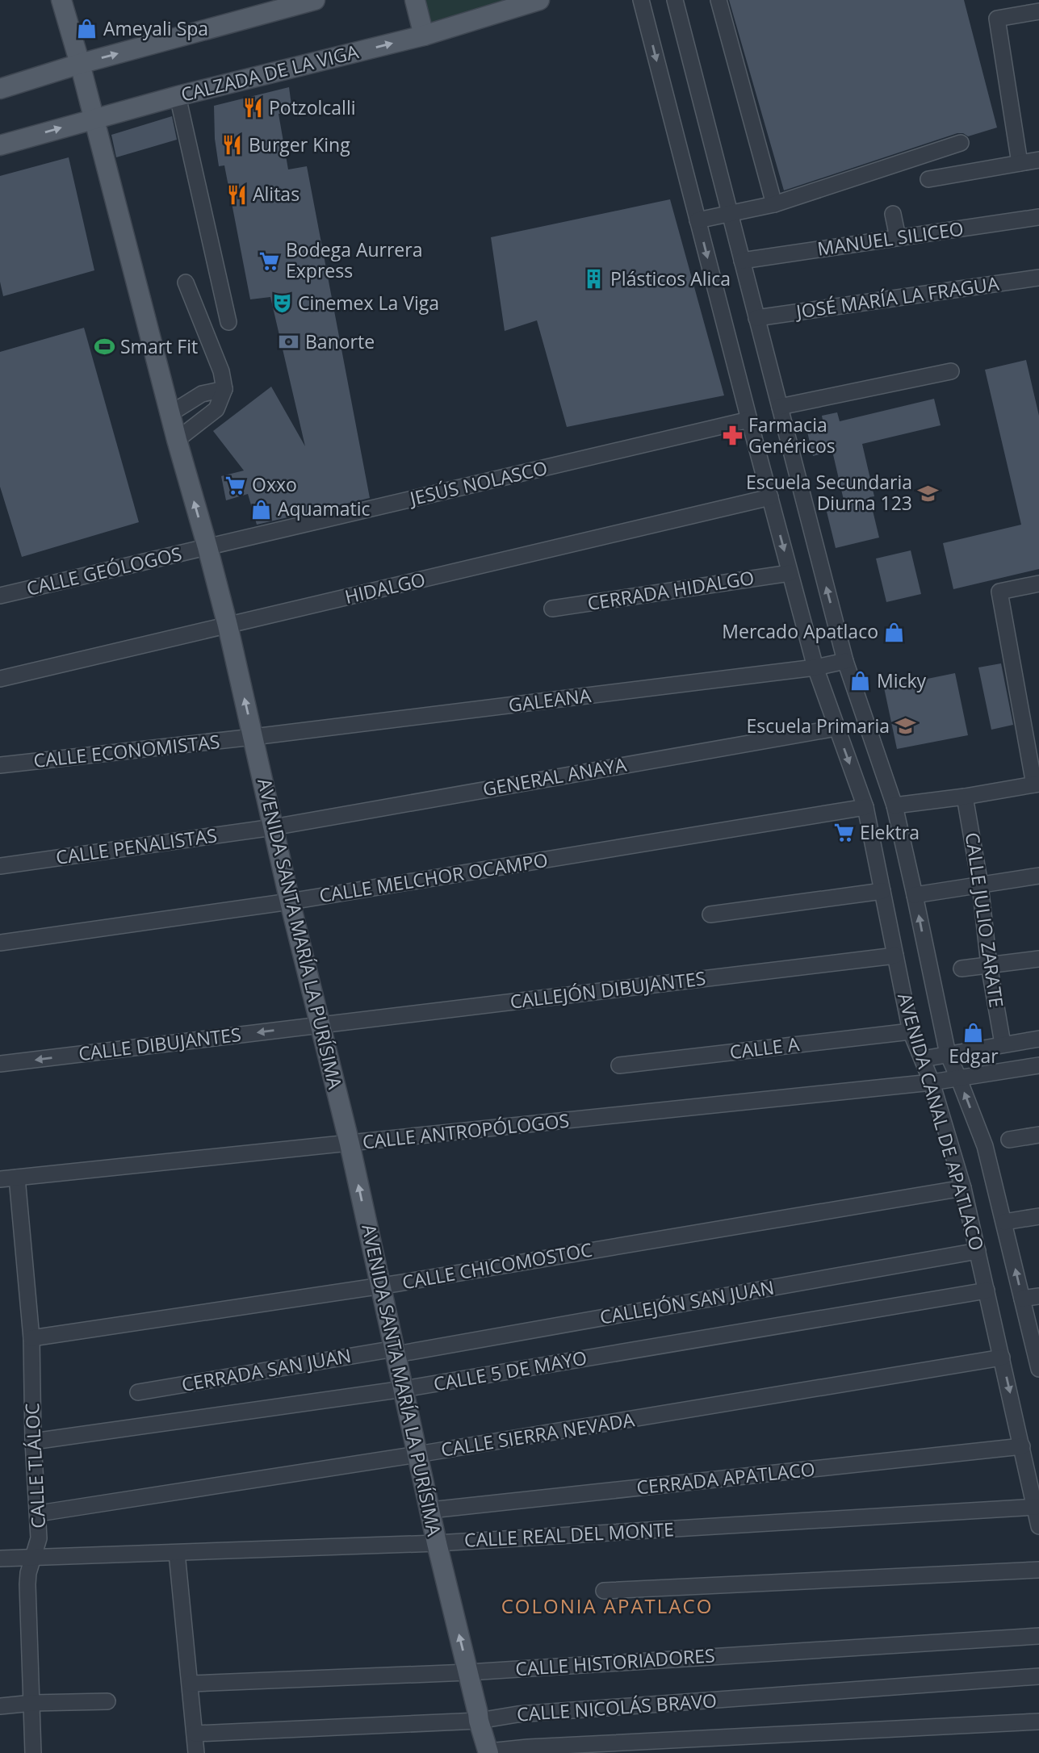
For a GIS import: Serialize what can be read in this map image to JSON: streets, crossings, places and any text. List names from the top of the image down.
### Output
{
  "streets": {
    "main road": ["CALZADA DE LA VIGA", "AVENIDA SANTA MARÍA LA PURÍSIMA"],
    "street": [
      "MANUEL SILICEO",
      "JOSÉ MARÍA LA FRAGUA",
      "JESÚS NOLASCO",
      "CALLE GEÓLOGOS",
      "HIDALGO",
      "CERRADA HIDALGO",
      "GALEANA",
      "CALLE ECONOMISTAS",
      "GENERAL ANAYA",
      "CALLE PENALISTAS",
      "CALLE MELCHOR OCAMPO",
      "CALLE JULIO ZARATE",
      "CALLEJÓN DIBUJANTES",
      "CALLE DIBUJANTES",
      "CALLE A",
      "AVENIDA CANAL DE APATLACO",
      "CALLE ANTROPÓLOGOS",
      "CALLE CHICOMOSTOC",
      "CALLEJÓN SAN JUAN",
      "CERRADA SAN JUAN",
      "CALLE 5 DE MAYO",
      "CALLE SIERRA NEVADA",
      "CALLE TLÁLOC",
      "CERRADA APATLACO",
      "CALLE REAL DEL MONTE",
      "CALLE HISTORIADORES",
      "CALLE NICOLÁS BRAVO"
    ]
  },
  "crossings": [
    ["CALZADA DE LA VIGA", "AVENIDA SANTA MARÍA LA PURÍSIMA"],
    ["MANUEL SILICEO", "AVENIDA CANAL DE APATLACO"],
    ["JOSÉ MARÍA LA FRAGUA", "AVENIDA CANAL DE APATLACO"],
    ["JESÚS NOLASCO", "CALLE GEÓLOGOS"],
    ["JESÚS NOLASCO", "AVENIDA SANTA MARÍA LA PURÍSIMA"],
    ["JESÚS NOLASCO", "AVENIDA CANAL DE APATLACO"],
    ["CALLE GEÓLOGOS", "AVENIDA SANTA MARÍA LA PURÍSIMA"],
    ["HIDALGO", "AVENIDA SANTA MARÍA LA PURÍSIMA"],
    ["HIDALGO", "AVENIDA CANAL DE APATLACO"],
    ["CERRADA HIDALGO", "AVENIDA CANAL DE APATLACO"],
    ["GALEANA", "CALLE ECONOMISTAS"],
    ["GALEANA", "AVENIDA SANTA MARÍA LA PURÍSIMA"],
    ["GALEANA", "AVENIDA CANAL DE APATLACO"],
    ["CALLE ECONOMISTAS", "AVENIDA SANTA MARÍA LA PURÍSIMA"],
    ["GENERAL ANAYA", "CALLE PENALISTAS"],
    ["GENERAL ANAYA", "AVENIDA SANTA MARÍA LA PURÍSIMA"],
    ["GENERAL ANAYA", "AVENIDA CANAL DE APATLACO"],
    ["CALLE PENALISTAS", "AVENIDA SANTA MARÍA LA PURÍSIMA"],
    ["CALLE MELCHOR OCAMPO", "AVENIDA SANTA MARÍA LA PURÍSIMA"],
    ["CALLE MELCHOR OCAMPO", "AVENIDA CANAL DE APATLACO"],
    ["AVENIDA SANTA MARÍA LA PURÍSIMA", "CALLEJÓN DIBUJANTES"],
    ["AVENIDA SANTA MARÍA LA PURÍSIMA", "CALLE DIBUJANTES"],
    ["AVENIDA SANTA MARÍA LA PURÍSIMA", "CALLE ANTROPÓLOGOS"],
    ["AVENIDA SANTA MARÍA LA PURÍSIMA", "CALLE CHICOMOSTOC"],
    ["AVENIDA SANTA MARÍA LA PURÍSIMA", "CALLEJÓN SAN JUAN"],
    ["AVENIDA SANTA MARÍA LA PURÍSIMA", "CERRADA SAN JUAN"],
    ["AVENIDA SANTA MARÍA LA PURÍSIMA", "CALLE 5 DE MAYO"],
    ["AVENIDA SANTA MARÍA LA PURÍSIMA", "CALLE SIERRA NEVADA"],
    ["AVENIDA SANTA MARÍA LA PURÍSIMA", "CERRADA APATLACO"],
    ["AVENIDA SANTA MARÍA LA PURÍSIMA", "CALLE REAL DEL MONTE"],
    ["AVENIDA SANTA MARÍA LA PURÍSIMA", "CALLE HISTORIADORES"],
    ["AVENIDA SANTA MARÍA LA PURÍSIMA", "CALLE NICOLÁS BRAVO"],
    ["CALLEJÓN DIBUJANTES", "CALLE DIBUJANTES"],
    ["CALLEJÓN DIBUJANTES", "AVENIDA CANAL DE APATLACO"],
    ["CALLE A", "AVENIDA CANAL DE APATLACO"],
    ["AVENIDA CANAL DE APATLACO", "CALLE ANTROPÓLOGOS"],
    ["AVENIDA CANAL DE APATLACO", "CALLE CHICOMOSTOC"],
    ["AVENIDA CANAL DE APATLACO", "CALLEJÓN SAN JUAN"],
    ["AVENIDA CANAL DE APATLACO", "CALLE 5 DE MAYO"],
    ["AVENIDA CANAL DE APATLACO", "CALLE SIERRA NEVADA"],
    ["AVENIDA CANAL DE APATLACO", "CERRADA APATLACO"],
    ["AVENIDA CANAL DE APATLACO", "CALLE REAL DEL MONTE"],
    ["CALLE ANTROPÓLOGOS", "CALLE TLÁLOC"],
    ["CALLE CHICOMOSTOC", "CALLE TLÁLOC"],
    ["CALLEJÓN SAN JUAN", "CERRADA SAN JUAN"],
    ["CALLE 5 DE MAYO", "CALLE TLÁLOC"],
    ["CALLE SIERRA NEVADA", "CALLE TLÁLOC"],
    ["CALLE TLÁLOC", "CALLE REAL DEL MONTE"]
  ],
  "one_way": ["CALLE DIBUJANTES"],
  "districts": ["COLONIA APATLACO"],
  "places": {
    "shop": [
      "Ameyali Spa",
      "Aquamatic",
      "Mercado Apatlaco",
      "Micky",
      "Edgar"
    ],
    "restaurant": ["Potzolcalli", "Burger King", "Alitas"],
    "supermarket": ["Bodega Aurrera Express", "Oxxo", "Elektra"],
    "building": ["Plásticos Alica"],
    "theatre": ["Cinemex La Viga"],
    "bank": ["Banorte"],
    "sports": ["Smart Fit"],
    "pharmacy": ["Farmacia Genéricos"],
    "school or university": ["Escuela Secundaria Diurna 123", "Escuela Primaria"]
  }
}
